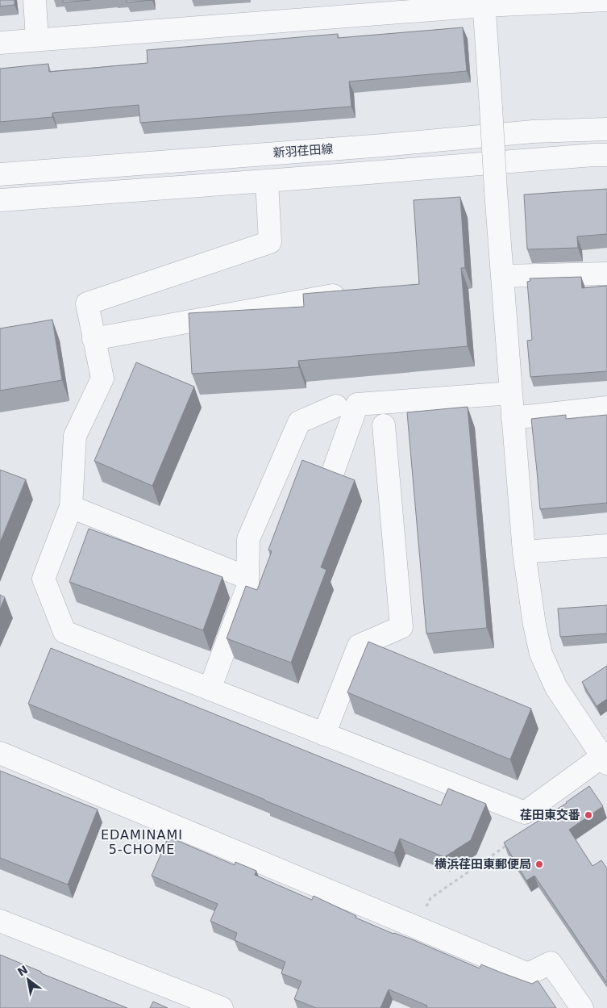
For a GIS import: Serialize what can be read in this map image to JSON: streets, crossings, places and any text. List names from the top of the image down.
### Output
{
  "streets": {
    "street": ["新羽荏田線"]
  },
  "districts": ["EDAMINAMI 5-CHOME"],
  "places": ["荏田東交番", "横浜荏田東郵便局"],
  "north": "top left"
}
